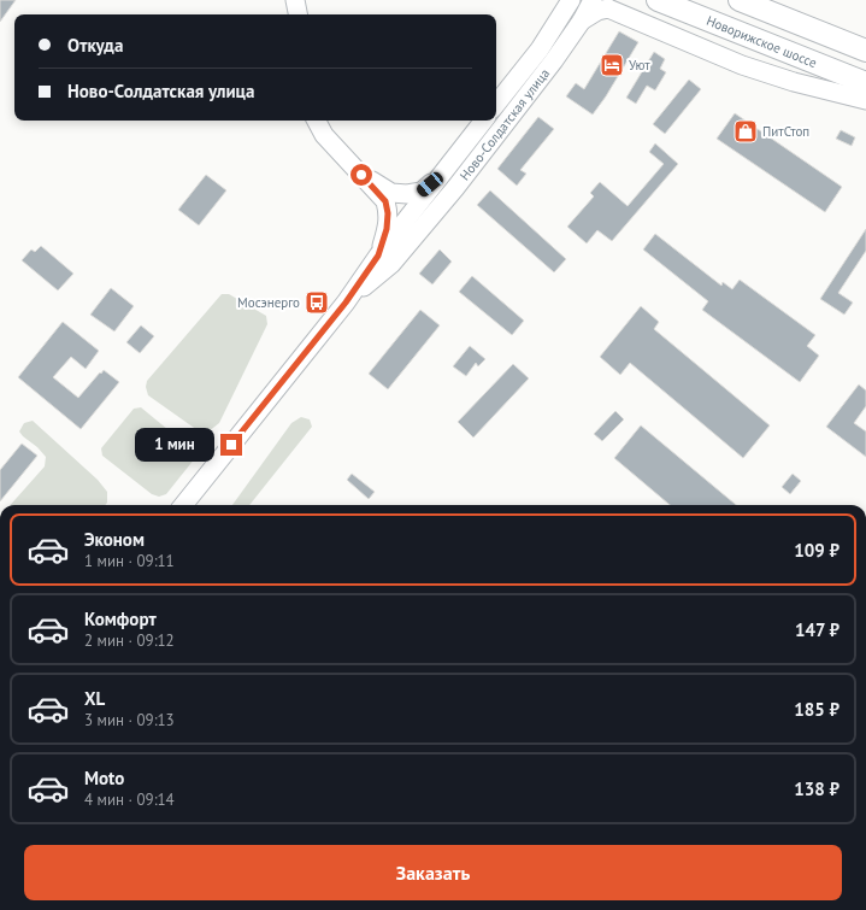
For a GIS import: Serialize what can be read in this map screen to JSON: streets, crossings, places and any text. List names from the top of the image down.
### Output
{
  "streets": {
    "highway": ["Новорижское шоссе"],
    "main road": ["Ново-Солдатская улица"]
  },
  "places": {
    "hotel": ["Уют"],
    "shop": ["ПитСтоп"],
    "bus stop": ["Мосэнерго"]
  },
  "page": {
    "banner": ["Откуда", "Ново-Солдатская улица"],
    "bubble": "1 мин",
    "list": [
      {
        "name": "Эконом",
        "note": "1 мин · 09:11",
        "value": "109 ₽"
      },
      {
        "name": "Комфорт",
        "note": "2 мин · 09:12",
        "value": "147 ₽"
      },
      {
        "name": "XL",
        "note": "3 мин · 09:13",
        "value": "185 ₽"
      },
      {
        "name": "Moto",
        "note": "4 мин · 09:14",
        "value": "138 ₽"
      }
    ],
    "buttons": "Заказать"
  }
}
